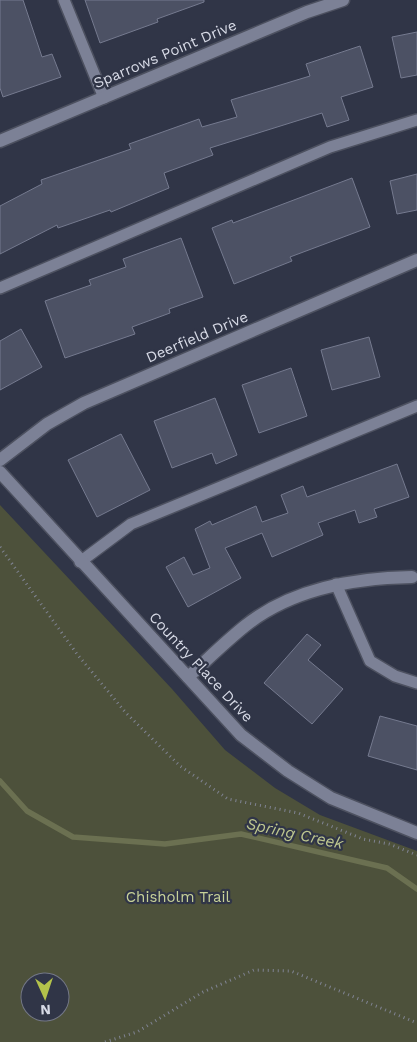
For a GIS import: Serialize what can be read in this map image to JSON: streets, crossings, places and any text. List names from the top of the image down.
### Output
{
  "streets": {
    "street": ["Sparrows Point Drive", "Deerfield Drive", "Country Place Drive"]
  },
  "water": ["Spring Creek"],
  "parks": ["Chisholm Trail"],
  "north": "bottom"
}
